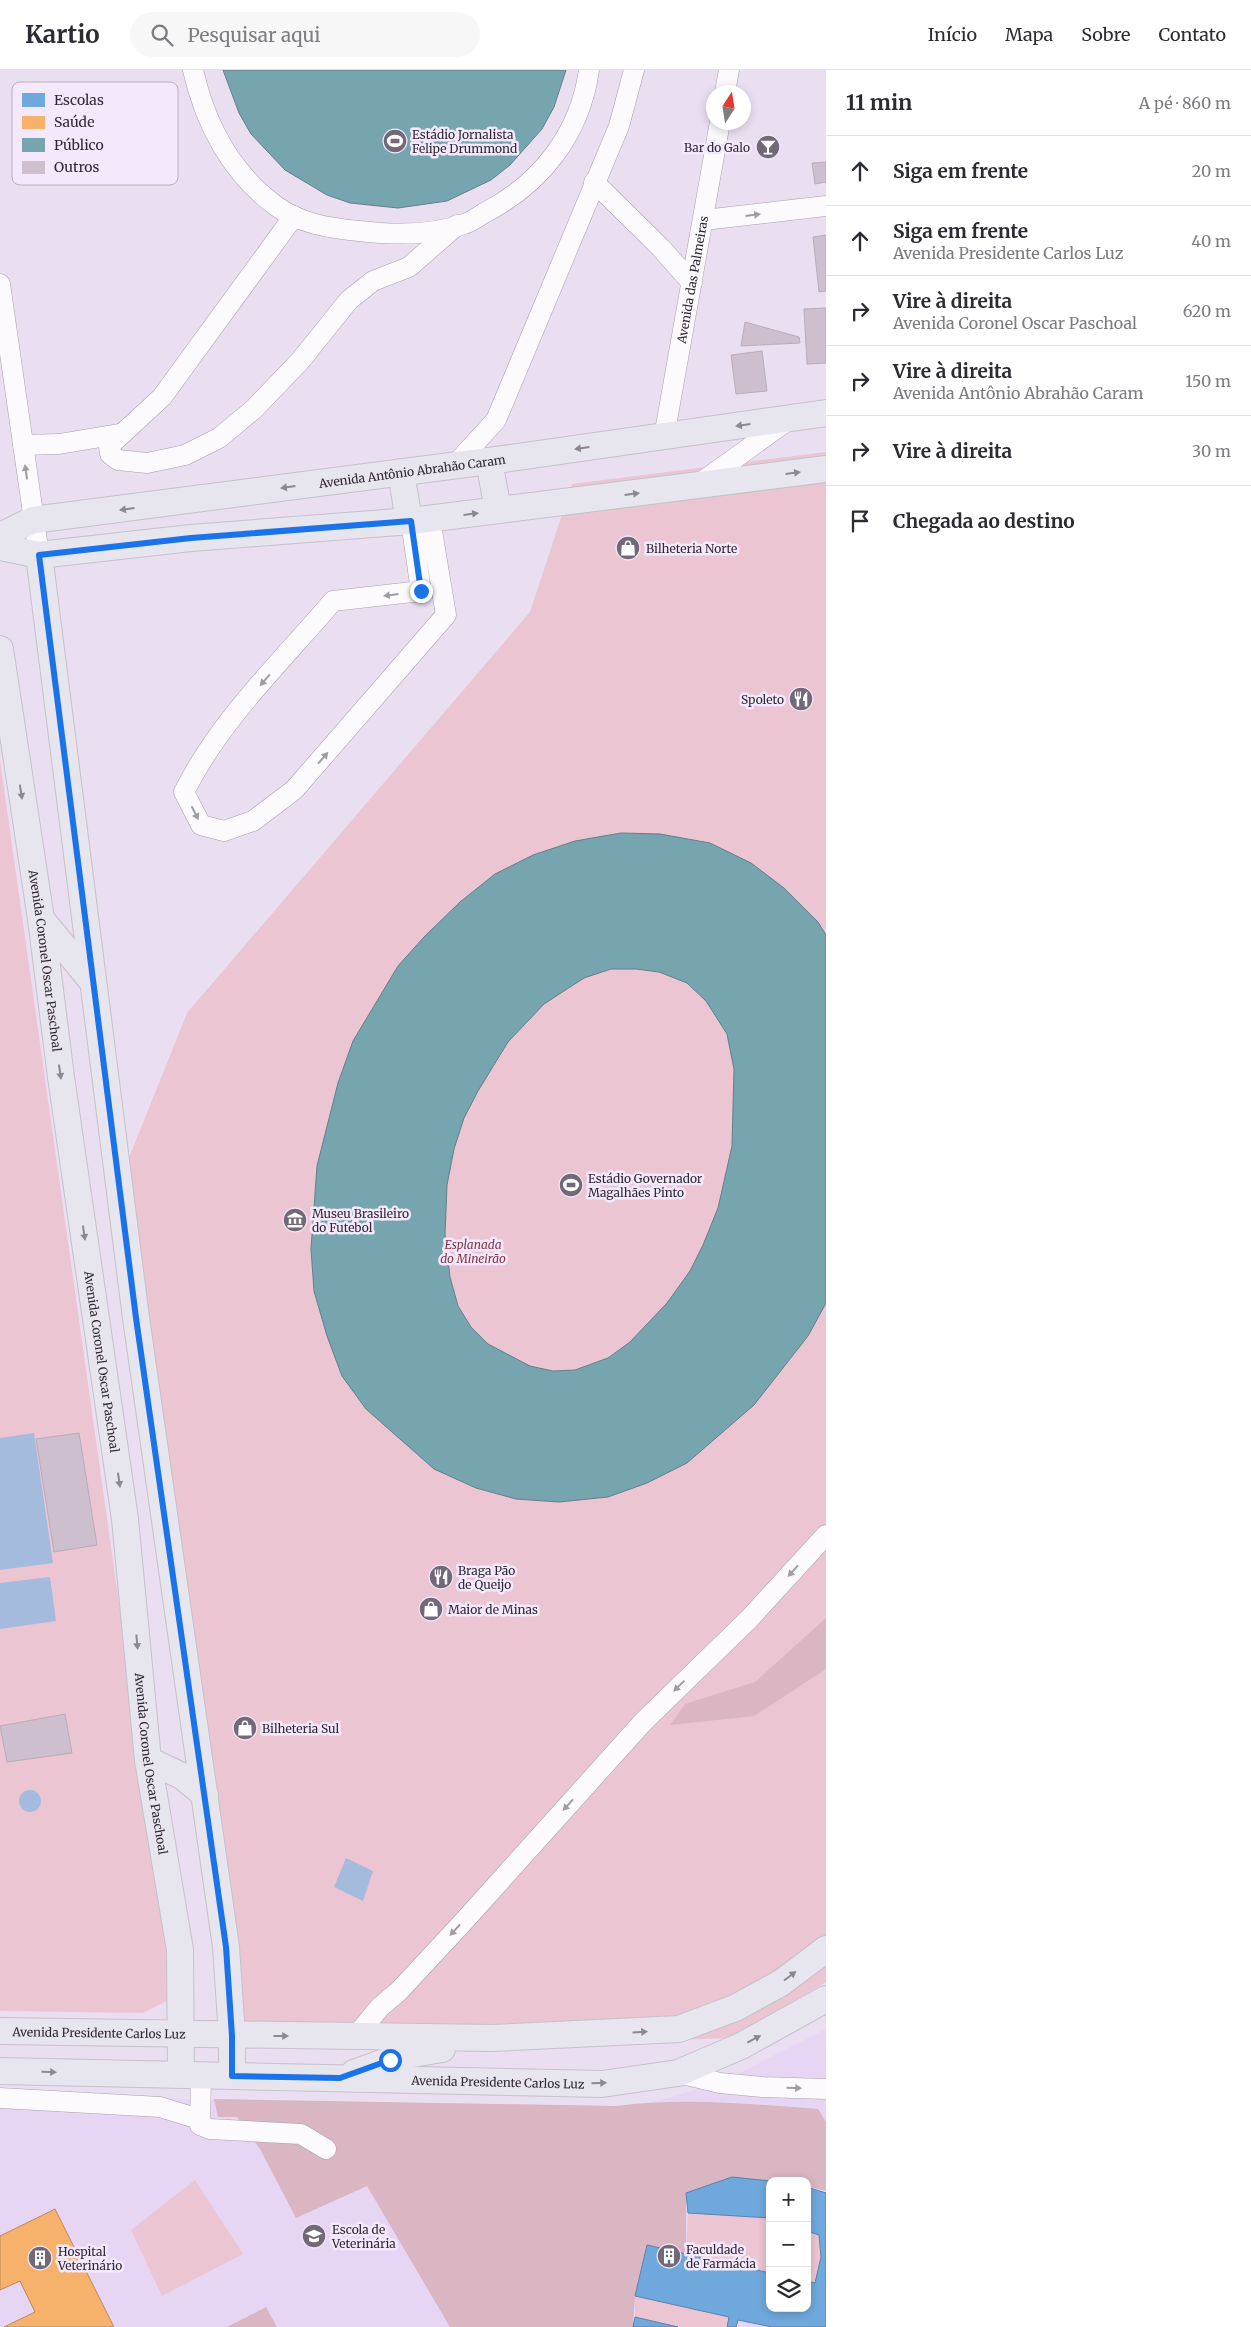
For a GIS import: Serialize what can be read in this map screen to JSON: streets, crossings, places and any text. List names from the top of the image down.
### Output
{
  "streets": {
    "main road": ["Avenida Antônio Abrahão Caram", "Avenida Coronel Oscar Paschoal", "Avenida Presidente Carlos Luz"],
    "street": ["Avenida das Palmeiras"]
  },
  "crossings": [
    ["Avenida das Palmeiras", "Avenida Antônio Abrahão Caram"],
    ["Avenida Coronel Oscar Paschoal", "Avenida Presidente Carlos Luz"]
  ],
  "parks": ["Esplanada do Mineirão"],
  "places": {
    "sports": ["Estádio Jornalista Felipe Drummond", "Estádio Governador Magalhães Pinto"],
    "bar": ["Bar do Galo"],
    "shop": ["Bilheteria Norte", "Maior de Minas", "Bilheteria Sul"],
    "restaurant": ["Spoleto", "Braga Pão de Queijo"],
    "museum": ["Museu Brasileiro do Futebol"],
    "school or university": ["Escola de Veterinária"],
    "building": ["Faculdade de Farmácia", "Hospital Veterinário"]
  },
  "legend": [
    "Escolas",
    "Saúde",
    "Público",
    "Outros"
  ],
  "north": "top",
  "page": {
    "header": "Kartio",
    "search": "Pesquisar aqui",
    "nav": [
      "Início",
      "Mapa",
      "Sobre",
      "Contato"
    ],
    "heading": ["11 min", "A pé · 860 m"],
    "list": [
      ["Siga em frente", "20 m"],
      ["Siga em frente", "Avenida Presidente Carlos Luz", "40 m"],
      ["Vire à direita", "Avenida Coronel Oscar Paschoal", "620 m"],
      ["Vire à direita", "Avenida Antônio Abrahão Caram", "150 m"],
      ["Vire à direita", "30 m"],
      "Chegada ao destino"
    ],
    "map_buttons": ["+", "−"]
  }
}
